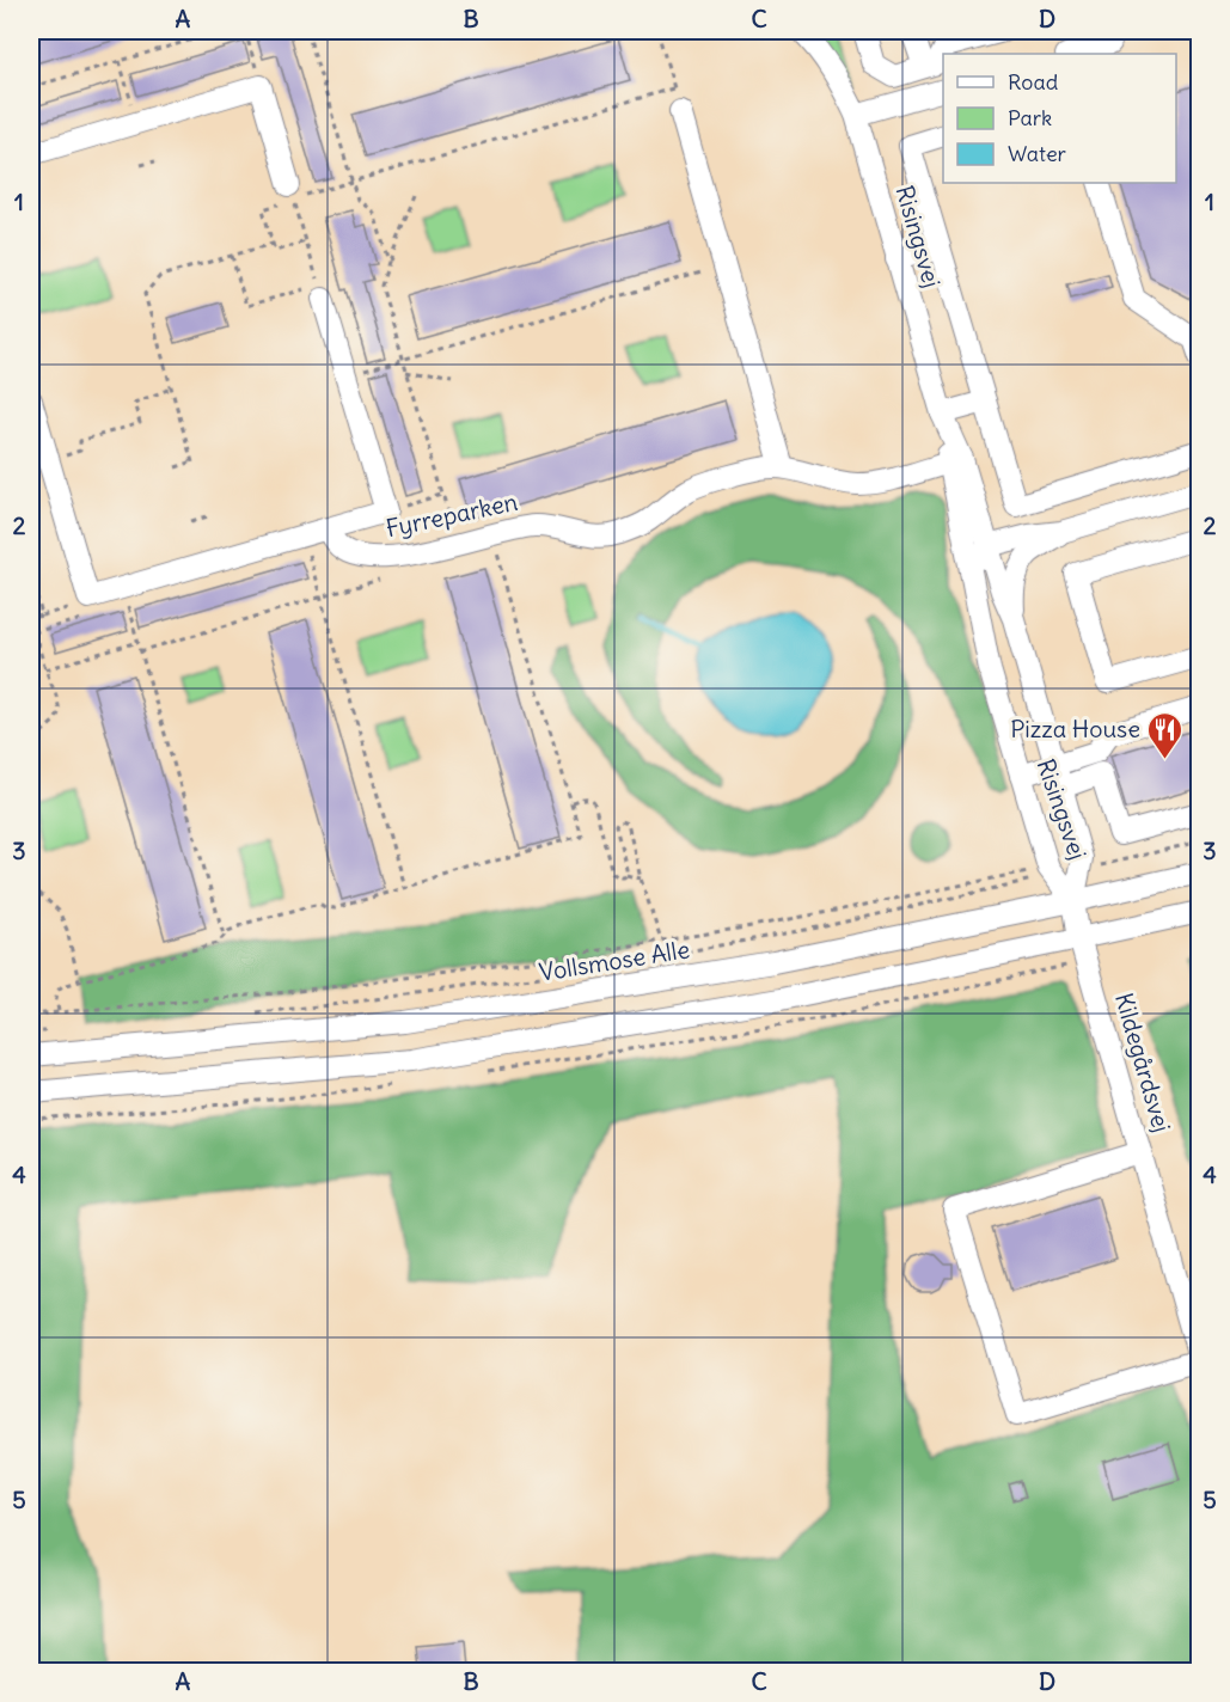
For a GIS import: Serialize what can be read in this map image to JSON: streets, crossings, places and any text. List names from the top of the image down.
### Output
{
  "streets": {
    "street": [
      "Risingsvej",
      "Fyrreparken",
      "Vollsmose Alle",
      "Kildegårdsvej"
    ]
  },
  "crossings": [
    ["Risingsvej", "Fyrreparken"],
    ["Risingsvej", "Vollsmose Alle"],
    ["Risingsvej", "Kildegårdsvej"],
    ["Vollsmose Alle", "Kildegårdsvej"]
  ],
  "places": {
    "restaurant": ["Pizza House"]
  },
  "legend": ["Road", "Park", "Water"],
  "grid": {
    "columns": [
      "A",
      "B",
      "C",
      "D"
    ],
    "rows": [
      "1",
      "2",
      "3",
      "4",
      "5"
    ]
  }
}
